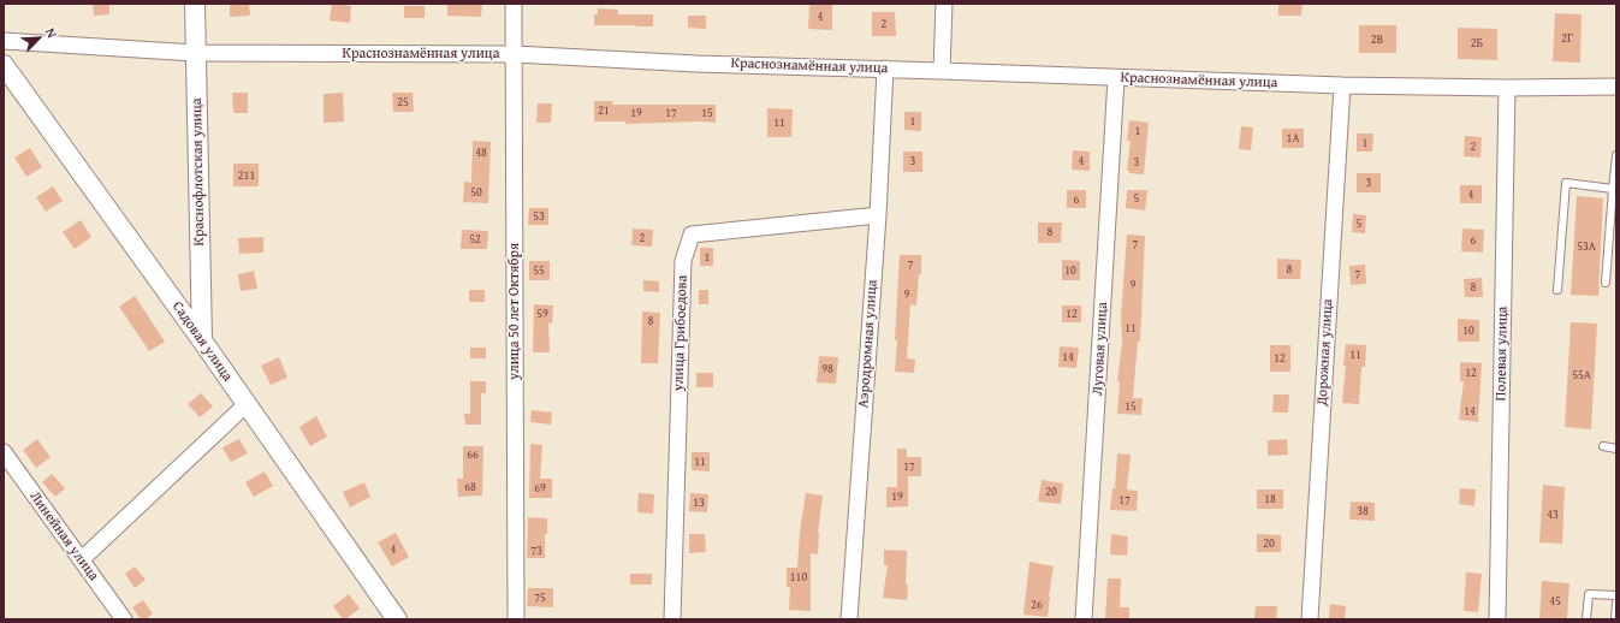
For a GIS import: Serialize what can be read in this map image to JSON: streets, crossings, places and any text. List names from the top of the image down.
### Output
{
  "streets": {
    "street": [
      "Краснознамённая улица",
      "Краснофлотская улица",
      "улица 50 лет Октября",
      "улица Грибоедова",
      "Садовая улица",
      "Аэродромная улица",
      "Луговая улица",
      "Дорожная улица",
      "Полевая улица",
      "Линейная улица"
    ]
  },
  "crossings": [
    ["Краснознамённая улица", "Краснофлотская улица"],
    ["Краснознамённая улица", "улица 50 лет Октября"],
    ["Краснознамённая улица", "Аэродромная улица"],
    ["Краснознамённая улица", "Луговая улица"],
    ["Краснознамённая улица", "Дорожная улица"],
    ["Краснознамённая улица", "Полевая улица"],
    ["Краснофлотская улица", "Садовая улица"],
    ["улица Грибоедова", "Аэродромная улица"]
  ],
  "house_numbers": [
    "4",
    "2",
    "2Г",
    "2В",
    "2Б",
    "25",
    "21",
    "19",
    "17",
    "15",
    "1",
    "11",
    "1",
    "1А",
    "1",
    "2",
    "48",
    "3",
    "4",
    "3",
    "211",
    "3",
    "50",
    "4",
    "5",
    "6",
    "53",
    "5",
    "8",
    "2",
    "52",
    "6",
    "7",
    "53А",
    "1",
    "7",
    "8",
    "55",
    "10",
    "7",
    "9",
    "8",
    "9",
    "59",
    "12",
    "8",
    "11",
    "10",
    "11",
    "14",
    "12",
    "98",
    "12",
    "55А",
    "15",
    "14",
    "66",
    "11",
    "17",
    "68",
    "69",
    "20",
    "19",
    "18",
    "17",
    "13",
    "38",
    "43",
    "20",
    "4",
    "73",
    "110",
    "75",
    "45",
    "26"
  ],
  "north": "top right"
}
